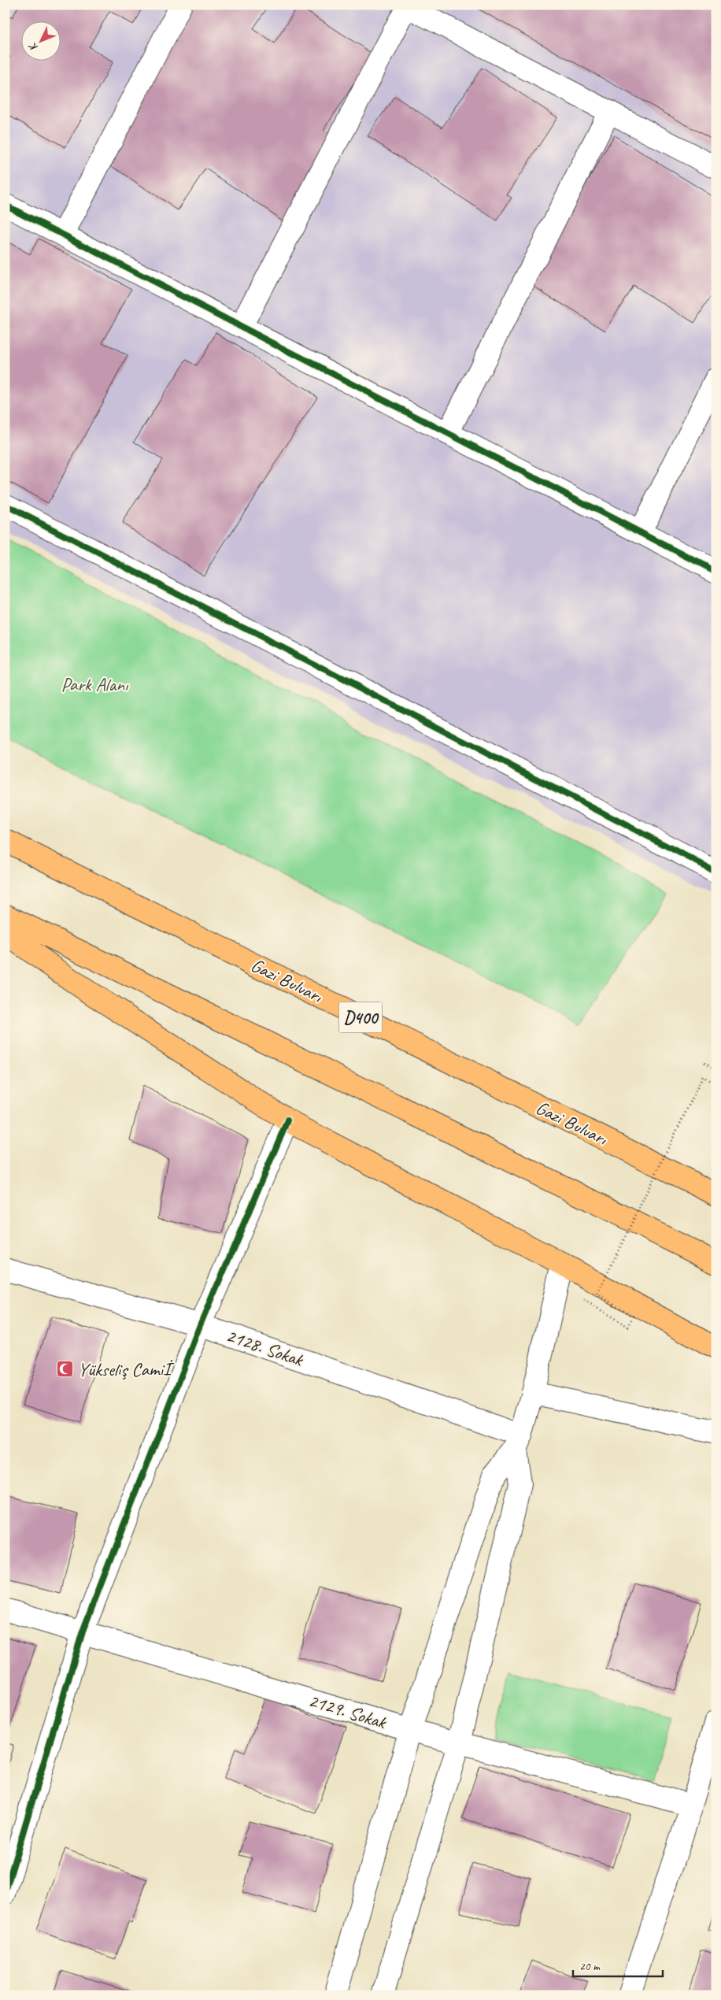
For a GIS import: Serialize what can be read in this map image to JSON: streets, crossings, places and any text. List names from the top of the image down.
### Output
{
  "streets": {
    "highway": ["Gazi Bulvarı", "D400"],
    "street": ["2128. Sokak", "2129. Sokak"]
  },
  "parks": ["Park Alanı"],
  "places": {
    "mosque": ["Yükseliş Camiİ"]
  },
  "scale_bar": "20 m",
  "north": "bottom left"
}
